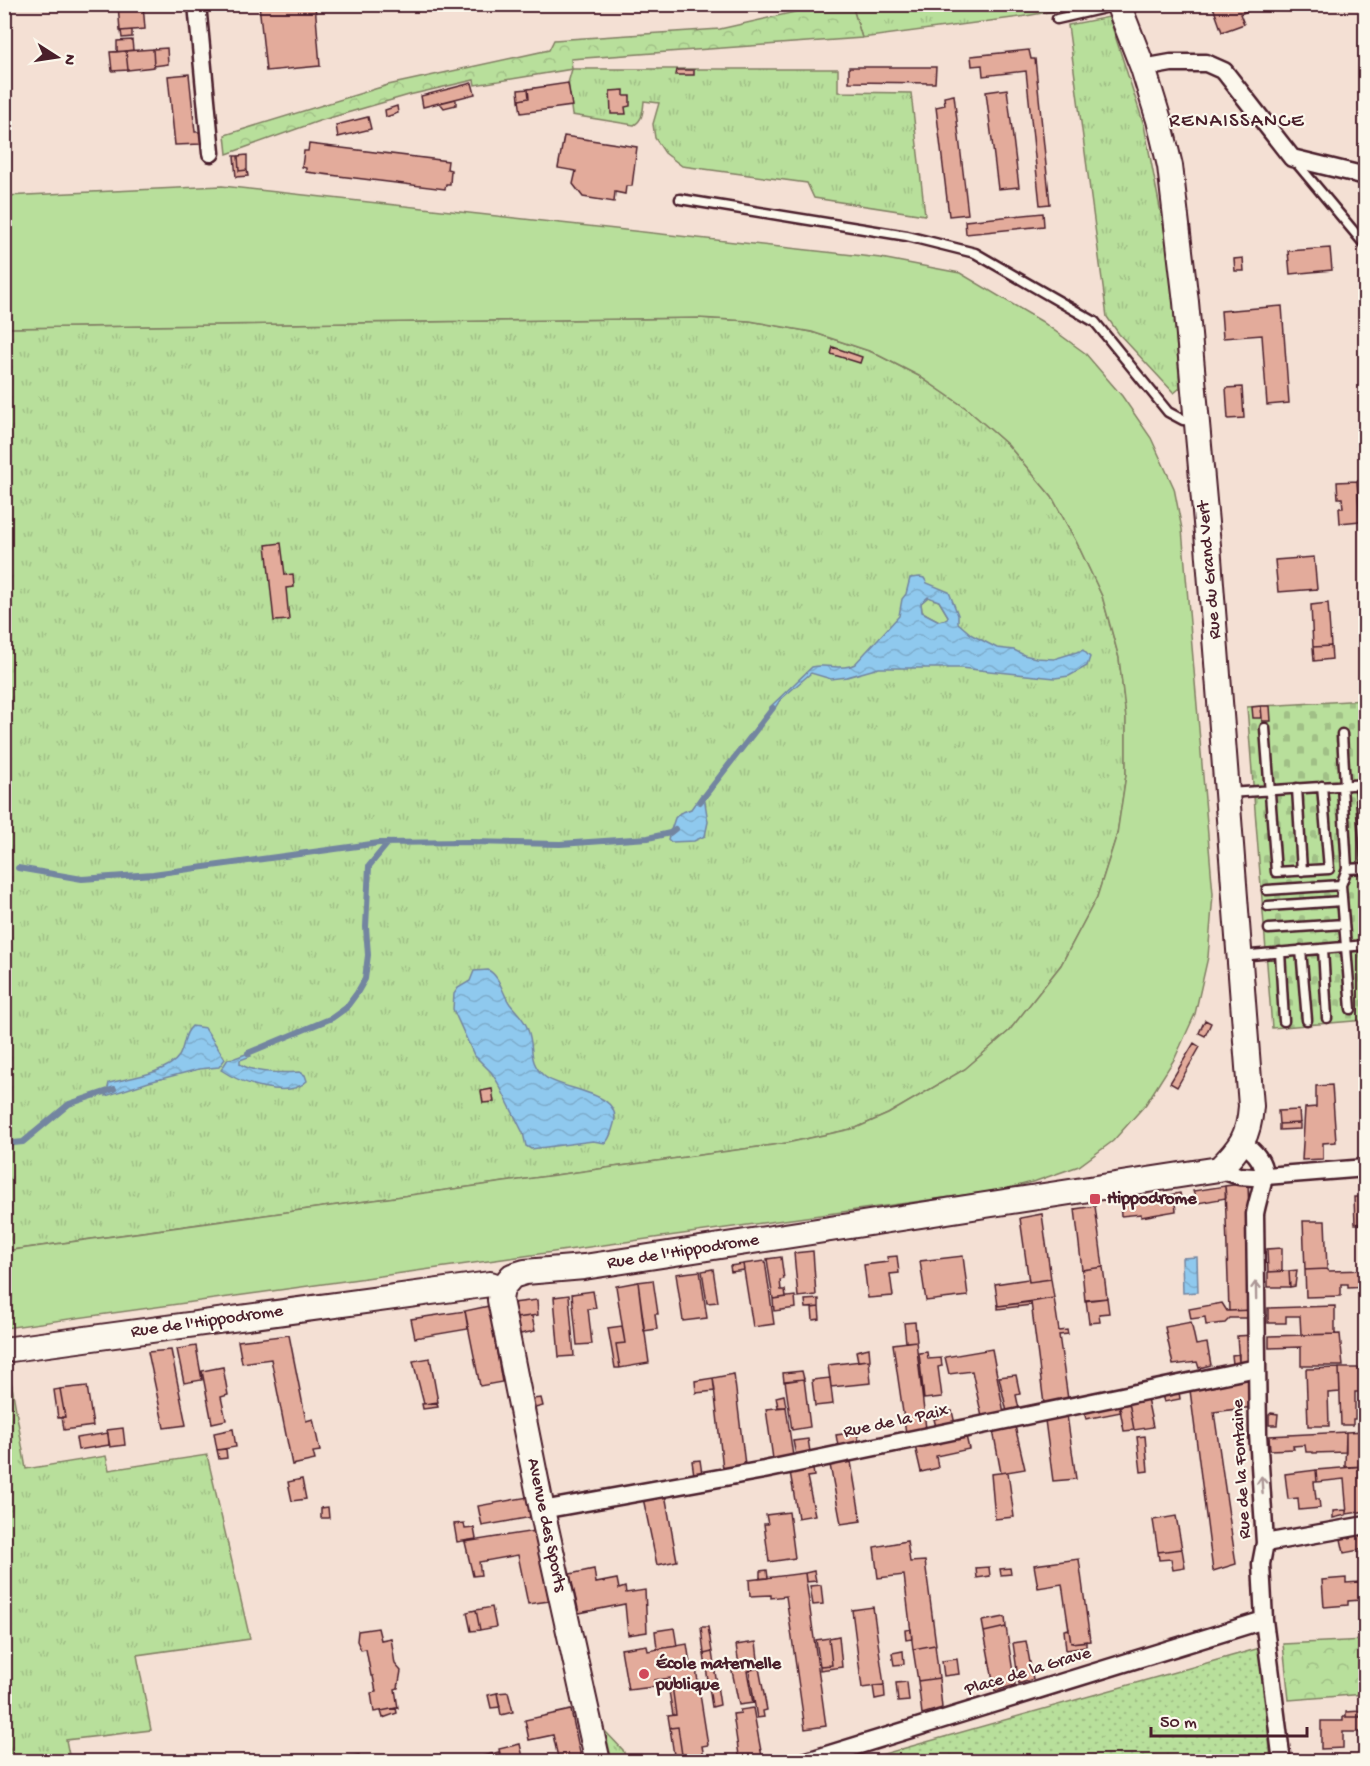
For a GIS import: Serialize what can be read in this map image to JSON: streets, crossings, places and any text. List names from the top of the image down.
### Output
{
  "streets": {
    "main road": ["Rue du Grand Vert", "Rue de l'Hippodrome", "Avenue des Sports"],
    "street": ["Rue de la Paix", "Rue de la Fontaine", "Place de la Grave"]
  },
  "crossings": [
    ["Rue du Grand Vert", "Rue de l'Hippodrome"],
    ["Rue de l'Hippodrome", "Rue de la Fontaine"],
    ["Rue de l'Hippodrome", "Avenue des Sports"],
    ["Rue de la Paix", "Rue de la Fontaine"],
    ["Rue de la Paix", "Avenue des Sports"],
    ["Rue de la Fontaine", "Place de la Grave"]
  ],
  "one_way": ["Rue de la Fontaine"],
  "districts": ["RENAISSANCE"],
  "places": {
    "transit": ["Hippodrome"],
    "other": ["École maternelle publique"]
  },
  "scale_bar": "50 m",
  "north": "right"
}
